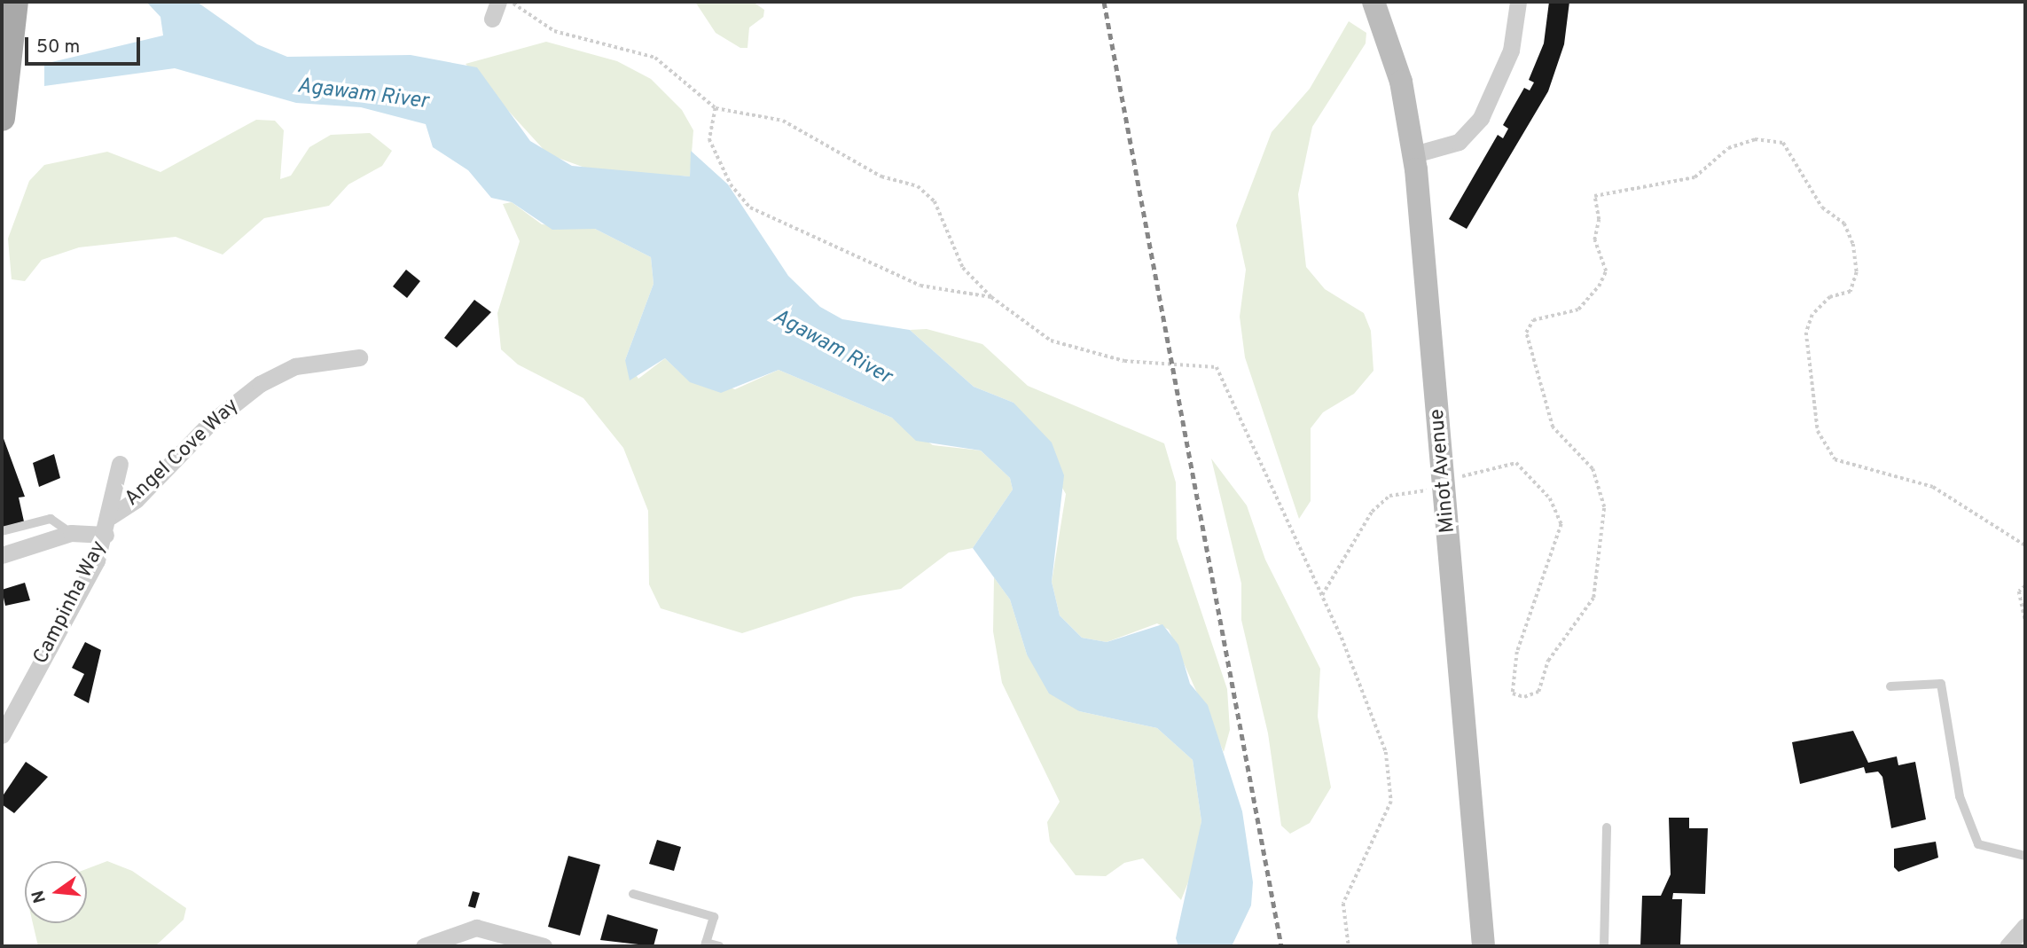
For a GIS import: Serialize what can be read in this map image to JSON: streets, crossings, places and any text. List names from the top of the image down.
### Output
{
  "streets": {
    "main road": ["Minot Avenue"],
    "street": ["Angel Cove Way", "Campinha Way"]
  },
  "crossings": [
    ["Angel Cove Way", "Campinha Way"]
  ],
  "water": ["Agawam River"],
  "scale_bar": "50 m",
  "north": "left"
}
